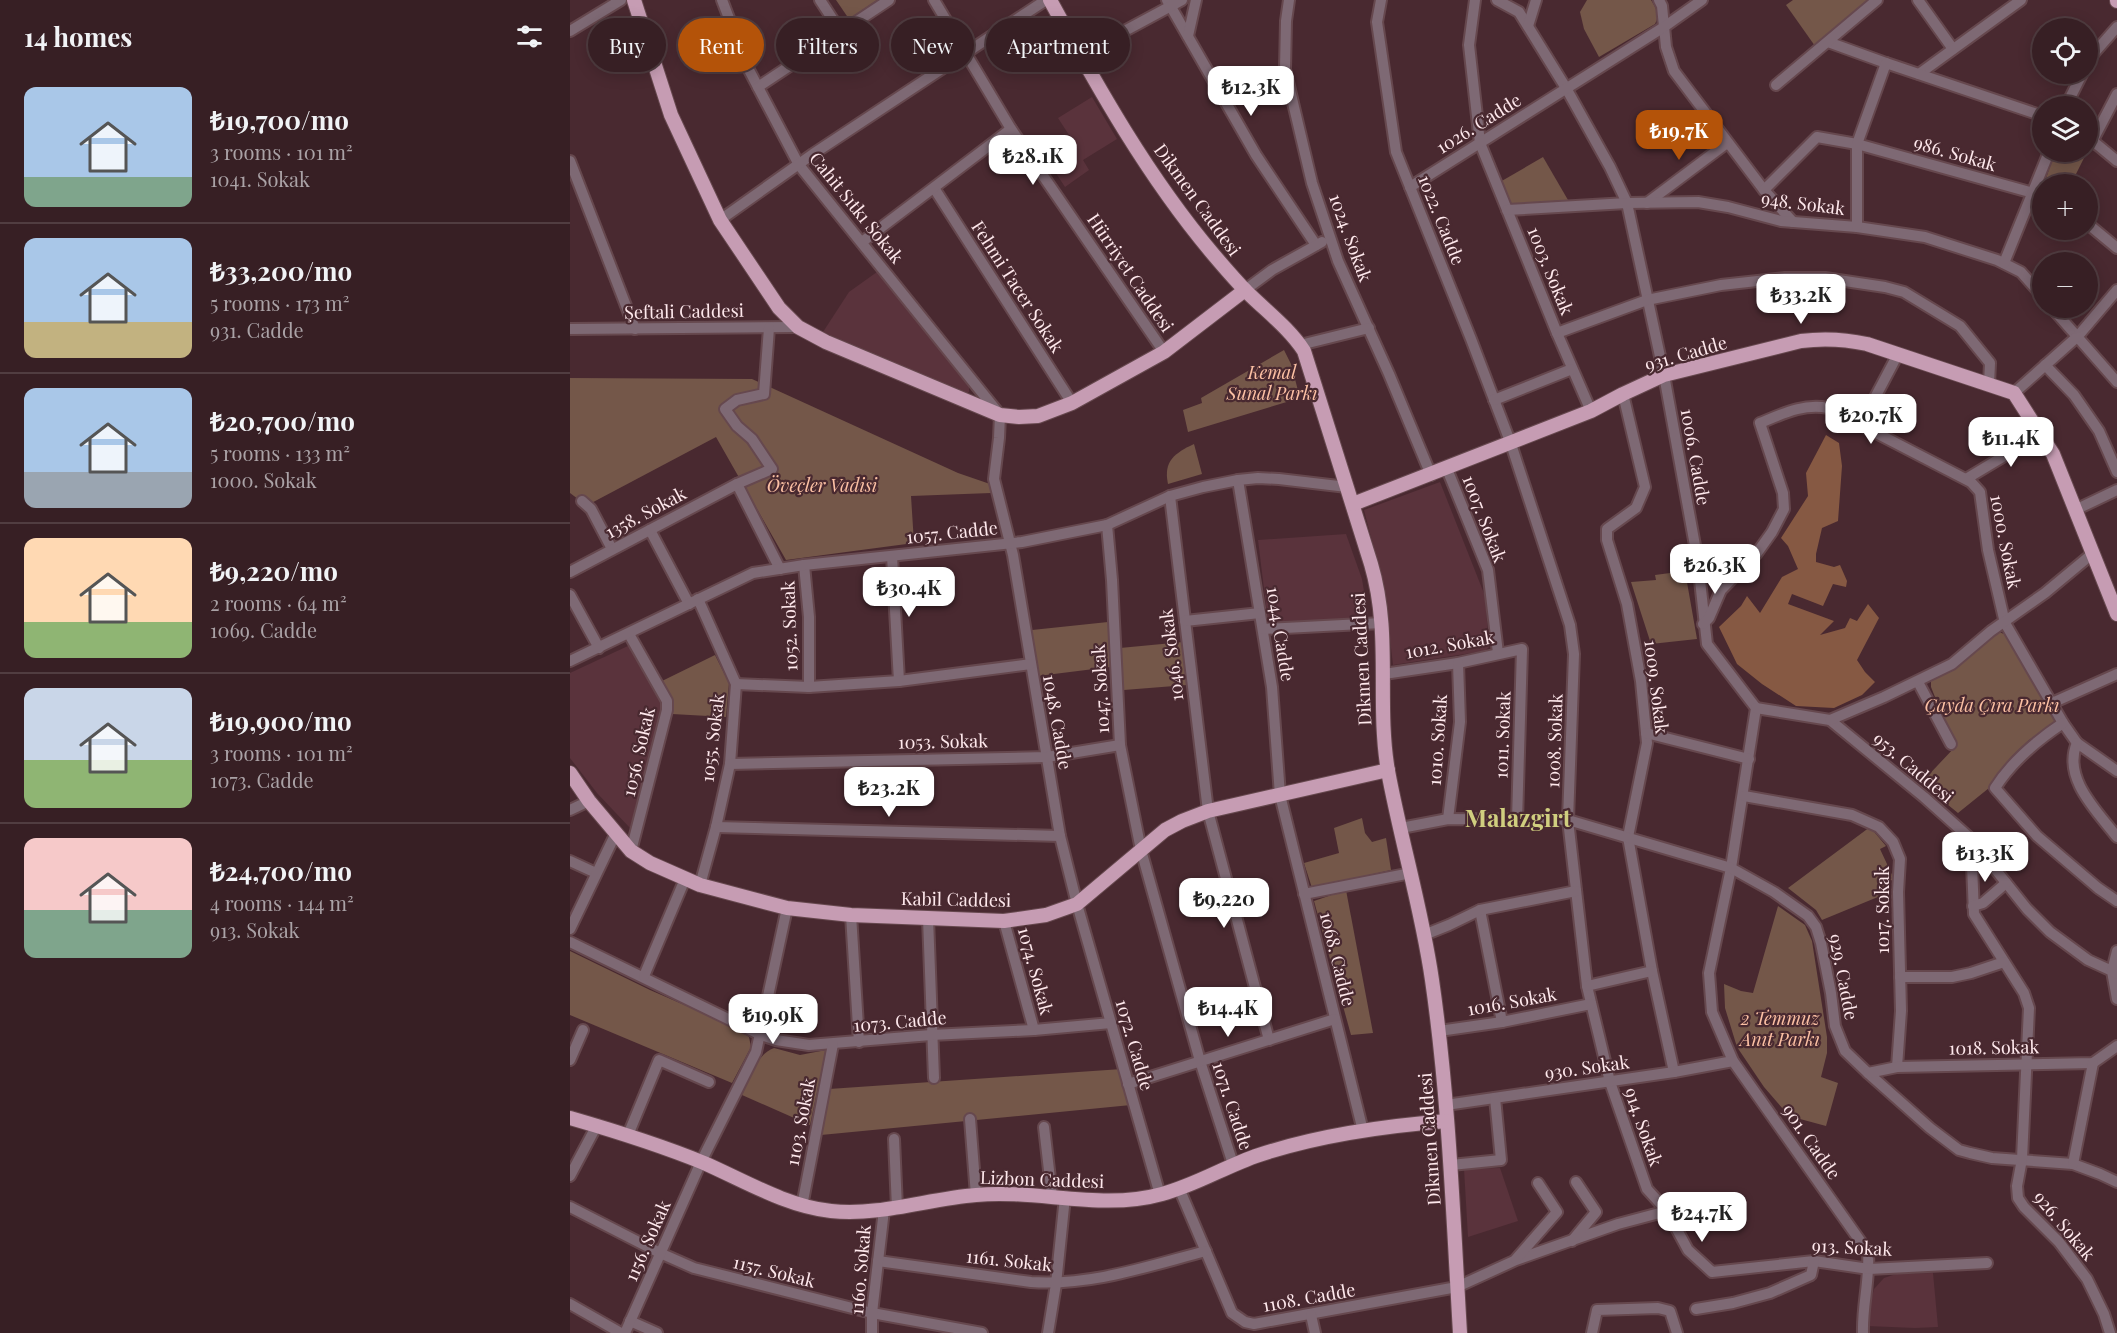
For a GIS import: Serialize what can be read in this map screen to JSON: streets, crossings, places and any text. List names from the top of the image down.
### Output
{
  "streets": {
    "main road": [
      "Dikmen Caddesi",
      "931. Cadde",
      "Kabil Caddesi",
      "Lizbon Caddesi"
    ],
    "street": [
      "1026. Cadde",
      "986. Sokak",
      "948. Sokak",
      "Cahit Sıtkı Sokak",
      "1022. Cadde",
      "1024. Sokak",
      "1003. Sokak",
      "Hürriyet Caddesi",
      "Fehmi Tacer Sokak",
      "Şeftali Caddesi",
      "1006. Cadde",
      "1358. Sokak",
      "1007. Sokak",
      "1057. Cadde",
      "1000. Sokak",
      "1052. Sokak",
      "1044. Cadde",
      "1012. Sokak",
      "1046. Sokak",
      "1009. Sokak",
      "1047. Sokak",
      "1048. Cadde",
      "1011. Sokak",
      "1055. Sokak",
      "1010. Sokak",
      "1008. Sokak",
      "1053. Sokak",
      "1056. Sokak",
      "953. Caddesi",
      "1017. Sokak",
      "1068. Cadde",
      "1074. Sokak",
      "929. Cadde",
      "1016. Sokak",
      "1073. Cadde",
      "1072. Cadde",
      "1018. Sokak",
      "930. Sokak",
      "1071. Cadde",
      "1103. Sokak",
      "914. Sokak",
      "901. Cadde",
      "926. Sokak",
      "1156. Sokak",
      "913. Sokak",
      "1161. Sokak",
      "1160. Sokak",
      "1157. Sokak",
      "1108. Cadde"
    ]
  },
  "crossings": [
    ["1026. Cadde", "1022. Cadde"],
    ["1026. Cadde", "1003. Sokak"],
    ["1026. Cadde", "1006. Cadde"],
    ["Dikmen Caddesi", "931. Cadde"],
    ["Dikmen Caddesi", "1057. Cadde"],
    ["Dikmen Caddesi", "1012. Sokak"],
    ["Dikmen Caddesi", "Kabil Caddesi"],
    ["Dikmen Caddesi", "929. Cadde"],
    ["Dikmen Caddesi", "1016. Sokak"],
    ["Dikmen Caddesi", "930. Sokak"],
    ["Dikmen Caddesi", "Lizbon Caddesi"],
    ["Dikmen Caddesi", "1108. Cadde"],
    ["948. Sokak", "1003. Sokak"],
    ["948. Sokak", "1006. Cadde"],
    ["Cahit Sıtkı Sokak", "1048. Cadde"],
    ["1022. Cadde", "931. Cadde"],
    ["1022. Cadde", "1008. Sokak"],
    ["1024. Sokak", "931. Cadde"],
    ["1003. Sokak", "931. Cadde"],
    ["Şeftali Caddesi", "1358. Sokak"],
    ["931. Cadde", "1006. Cadde"],
    ["931. Cadde", "1007. Sokak"],
    ["931. Cadde", "1009. Sokak"],
    ["931. Cadde", "1008. Sokak"],
    ["1006. Cadde", "1000. Sokak"],
    ["1358. Sokak", "1055. Sokak"],
    ["1007. Sokak", "1012. Sokak"],
    ["1057. Cadde", "1052. Sokak"],
    ["1057. Cadde", "1044. Cadde"],
    ["1057. Cadde", "1046. Sokak"],
    ["1057. Cadde", "1047. Sokak"],
    ["1057. Cadde", "1048. Cadde"],
    ["1057. Cadde", "1055. Sokak"],
    ["1057. Cadde", "1056. Sokak"],
    ["1044. Cadde", "Kabil Caddesi"],
    ["1044. Cadde", "1068. Cadde"],
    ["1012. Sokak", "1011. Sokak"],
    ["1012. Sokak", "1010. Sokak"],
    ["1046. Sokak", "Kabil Caddesi"],
    ["1009. Sokak", "929. Cadde"],
    ["1009. Sokak", "930. Sokak"],
    ["1047. Sokak", "1053. Sokak"],
    ["1047. Sokak", "Kabil Caddesi"],
    ["1047. Sokak", "1071. Cadde"],
    ["1048. Cadde", "1053. Sokak"],
    ["1048. Cadde", "Kabil Caddesi"],
    ["1048. Cadde", "1072. Cadde"],
    ["1011. Sokak", "929. Cadde"],
    ["1055. Sokak", "1053. Sokak"],
    ["1055. Sokak", "Kabil Caddesi"],
    ["1010. Sokak", "929. Cadde"],
    ["1008. Sokak", "929. Cadde"],
    ["1008. Sokak", "1016. Sokak"],
    ["1008. Sokak", "930. Sokak"],
    ["1008. Sokak", "914. Sokak"],
    ["1056. Sokak", "Kabil Caddesi"],
    ["Kabil Caddesi", "1068. Cadde"],
    ["Kabil Caddesi", "1074. Sokak"],
    ["Kabil Caddesi", "1072. Cadde"],
    ["Kabil Caddesi", "1071. Cadde"],
    ["Kabil Caddesi", "1156. Sokak"],
    ["1017. Sokak", "1018. Sokak"],
    ["1068. Cadde", "Lizbon Caddesi"],
    ["1074. Sokak", "1073. Cadde"],
    ["929. Cadde", "1018. Sokak"],
    ["929. Cadde", "901. Cadde"],
    ["929. Cadde", "926. Sokak"],
    ["1073. Cadde", "1072. Cadde"],
    ["1073. Cadde", "1103. Sokak"],
    ["1073. Cadde", "1156. Sokak"],
    ["1072. Cadde", "Lizbon Caddesi"],
    ["1018. Sokak", "926. Sokak"],
    ["930. Sokak", "914. Sokak"],
    ["930. Sokak", "901. Cadde"],
    ["1071. Cadde", "Lizbon Caddesi"],
    ["1103. Sokak", "Lizbon Caddesi"],
    ["914. Sokak", "913. Sokak"],
    ["901. Cadde", "913. Sokak"],
    ["Lizbon Caddesi", "1156. Sokak"],
    ["Lizbon Caddesi", "1160. Sokak"],
    ["Lizbon Caddesi", "1108. Cadde"],
    ["1156. Sokak", "1157. Sokak"],
    ["1161. Sokak", "1160. Sokak"],
    ["1161. Sokak", "1108. Cadde"],
    ["1160. Sokak", "1157. Sokak"]
  ],
  "districts": ["Malazgirt"],
  "parks": [
    "Kemal Sunal Parkı",
    "Öveçler Vadisi",
    "Çayda Çıra Parkı",
    "2 Temmuz Anıt Parkı"
  ],
  "page": {
    "heading": "14 homes",
    "map_buttons": ["+", "−"],
    "chip": [
      "Buy",
      "Rent",
      "Filters",
      "New",
      "Apartment"
    ],
    "price": [
      "₺12.3K",
      "₺19.7K",
      "₺28.1K",
      "₺33.2K",
      "₺20.7K",
      "₺11.4K",
      "₺26.3K",
      "₺30.4K",
      "₺23.2K",
      "₺13.3K",
      "₺9,220",
      "₺14.4K",
      "₺19.9K",
      "₺24.7K"
    ],
    "list": [
      {
        "name": "₺19,700/mo",
        "note": "3 rooms · 101 m² · 1041. Sokak"
      },
      {
        "name": "₺33,200/mo",
        "note": "5 rooms · 173 m² · 931. Cadde"
      },
      {
        "name": "₺20,700/mo",
        "note": "5 rooms · 133 m² · 1000. Sokak"
      },
      {
        "name": "₺9,220/mo",
        "note": "2 rooms · 64 m² · 1069. Cadde"
      },
      {
        "name": "₺19,900/mo",
        "note": "3 rooms · 101 m² · 1073. Cadde"
      },
      {
        "name": "₺24,700/mo",
        "note": "4 rooms · 144 m² · 913. Sokak"
      }
    ]
  }
}
